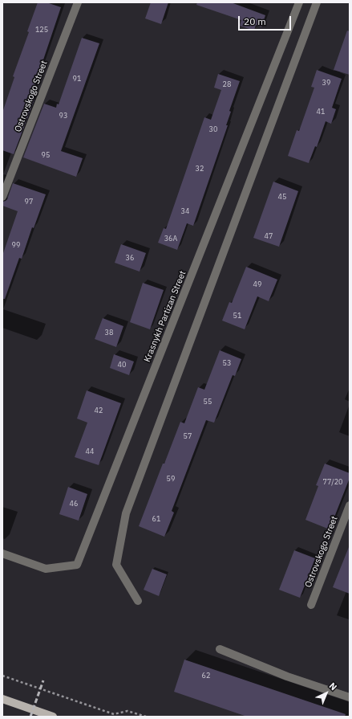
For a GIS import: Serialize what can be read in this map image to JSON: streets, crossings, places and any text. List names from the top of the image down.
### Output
{
  "streets": {
    "lane": ["Ostrovskogo Street", "Krasnykh Partizan Street"]
  },
  "house_numbers": [
    "125",
    "91",
    "39",
    "28",
    "41",
    "93",
    "30",
    "95",
    "32",
    "45",
    "97",
    "34",
    "47",
    "36А",
    "99",
    "36",
    "49",
    "51",
    "38",
    "53",
    "40",
    "55",
    "42",
    "57",
    "44",
    "59",
    "77/20",
    "46",
    "61",
    "62"
  ],
  "scale_bar": "20 m",
  "north": "top right"
}
